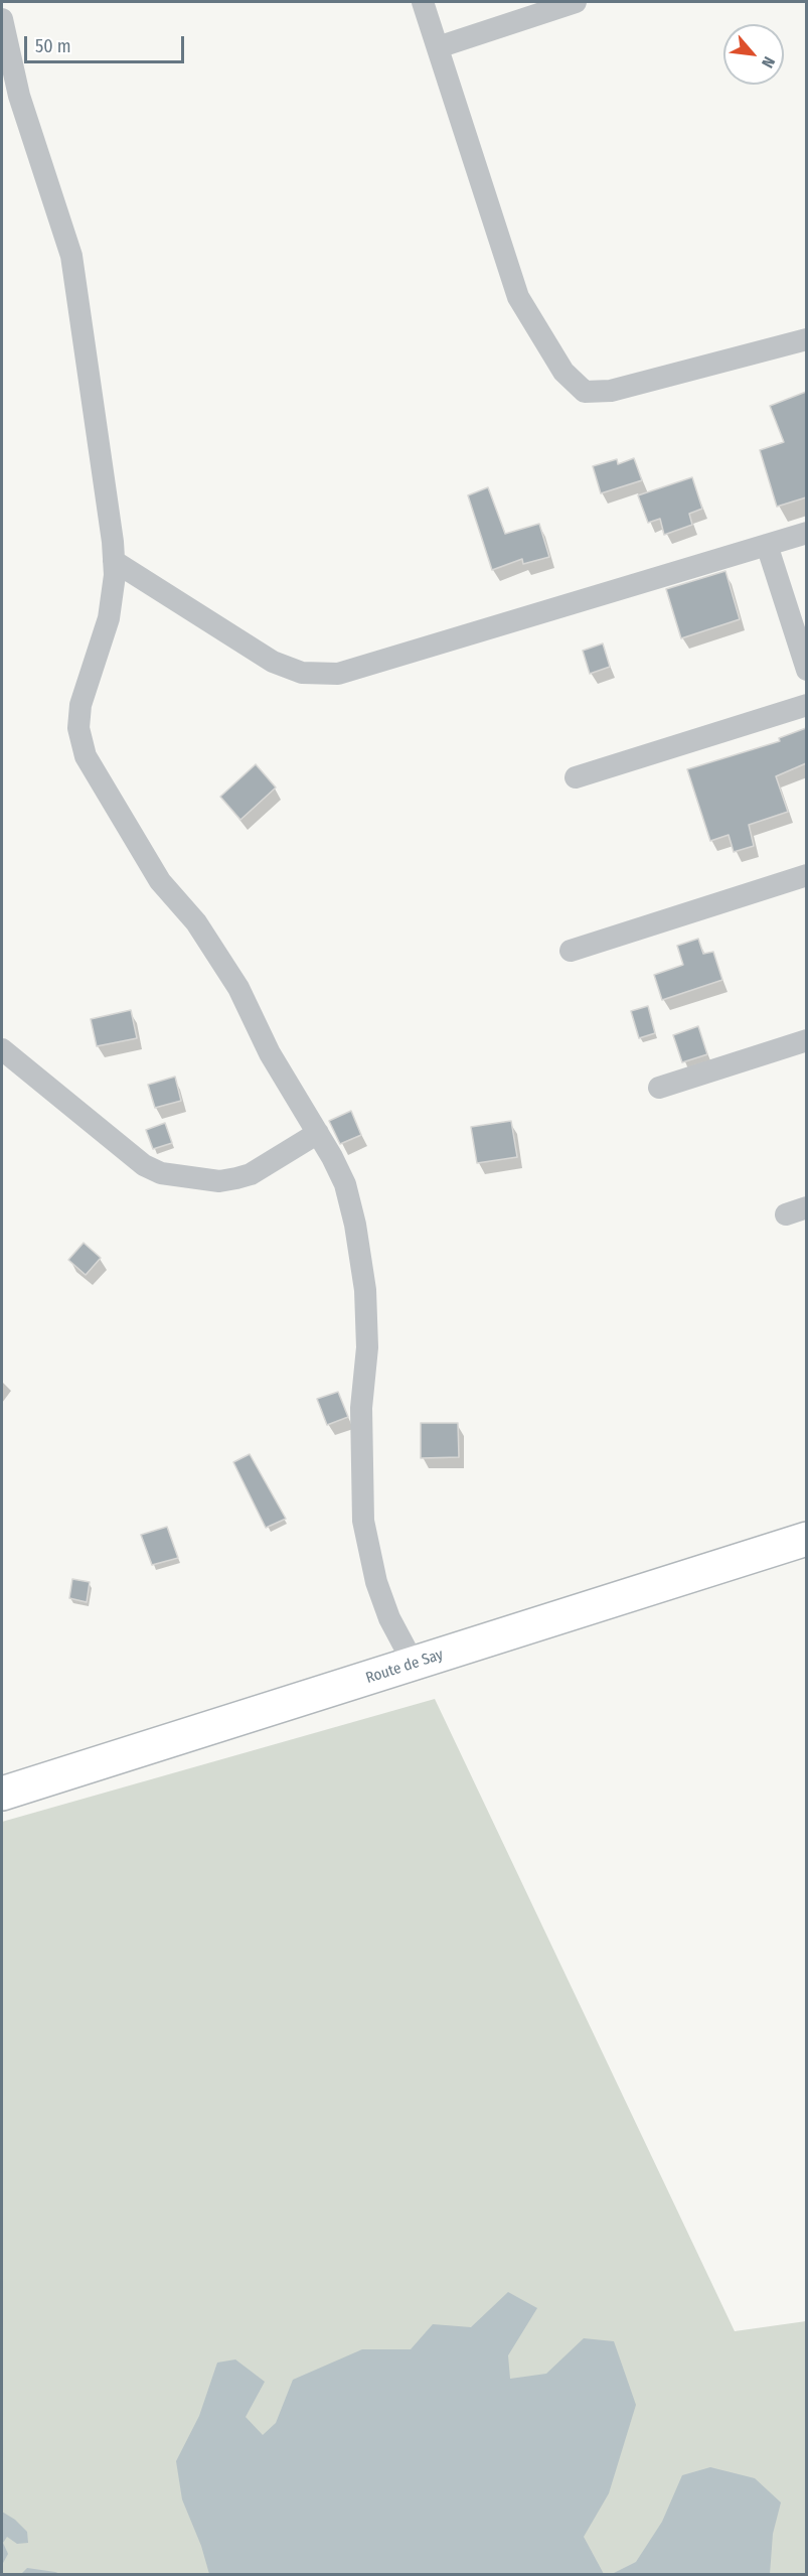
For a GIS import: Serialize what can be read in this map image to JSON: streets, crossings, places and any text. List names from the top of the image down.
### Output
{
  "streets": {
    "main road": ["Route de Say"]
  },
  "scale_bar": "50 m",
  "north": "bottom right"
}
